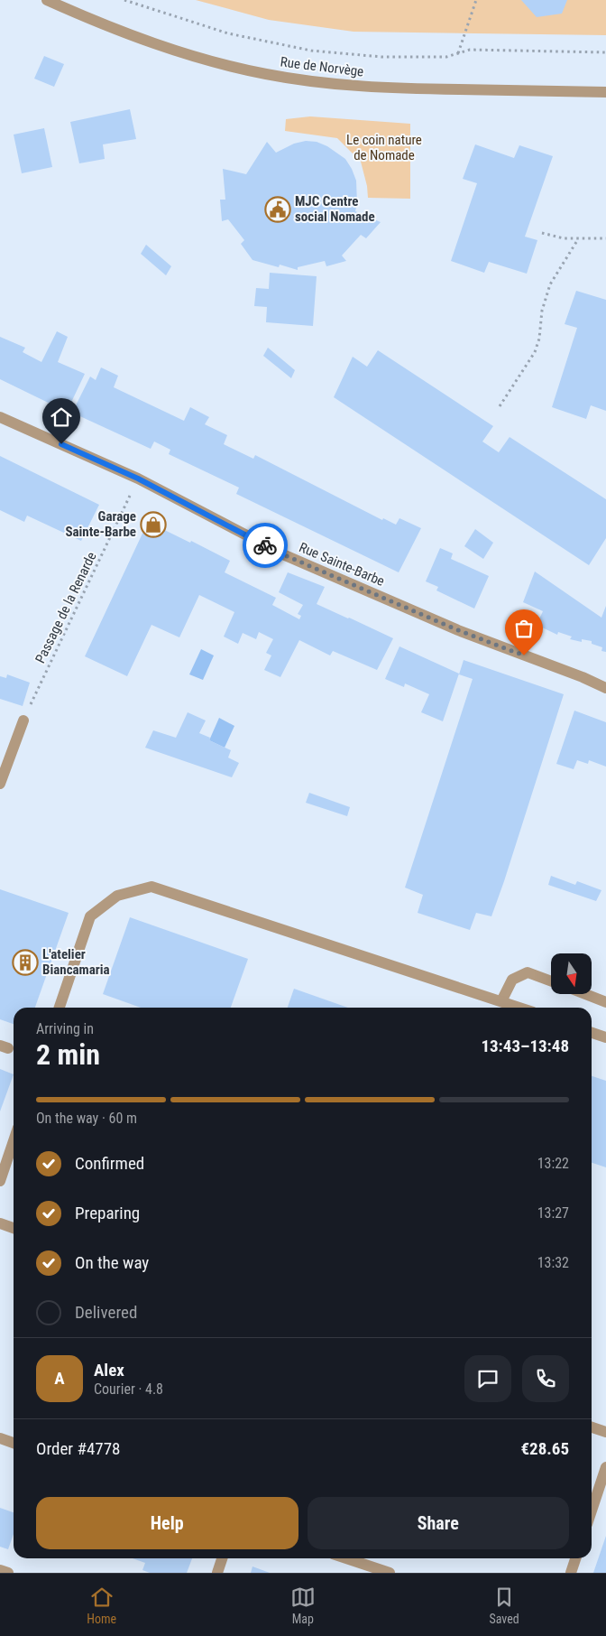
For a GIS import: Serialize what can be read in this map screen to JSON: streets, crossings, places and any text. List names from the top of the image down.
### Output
{
  "streets": {
    "street": ["Rue de Norvège", "Rue Sainte-Barbe"],
    "path": ["Passage de la Renarde"]
  },
  "crossings": [
    ["Rue Sainte-Barbe", "Passage de la Renarde"]
  ],
  "parks": ["Le coin nature de Nomade"],
  "places": {
    "public building": ["MJC Centre social Nomade"],
    "shop": ["Garage Sainte-Barbe"],
    "building": ["L'atelier Biancamaria"]
  },
  "north": "bottom",
  "page": {
    "heading": ["2 min", "Arriving in", "13:43–13:48"],
    "panel": [
      "Alex",
      "Courier · 4.8",
      "Order #4778",
      "€28.65"
    ],
    "bar": "On the way · 60 m",
    "list": [
      ["Confirmed", "13:22"],
      ["Preparing", "13:27"],
      ["On the way", "13:32"],
      "Delivered"
    ],
    "round": "A",
    "buttons": ["Help", "Share"],
    "tabs": ["Home", "Map", "Saved"]
  }
}
